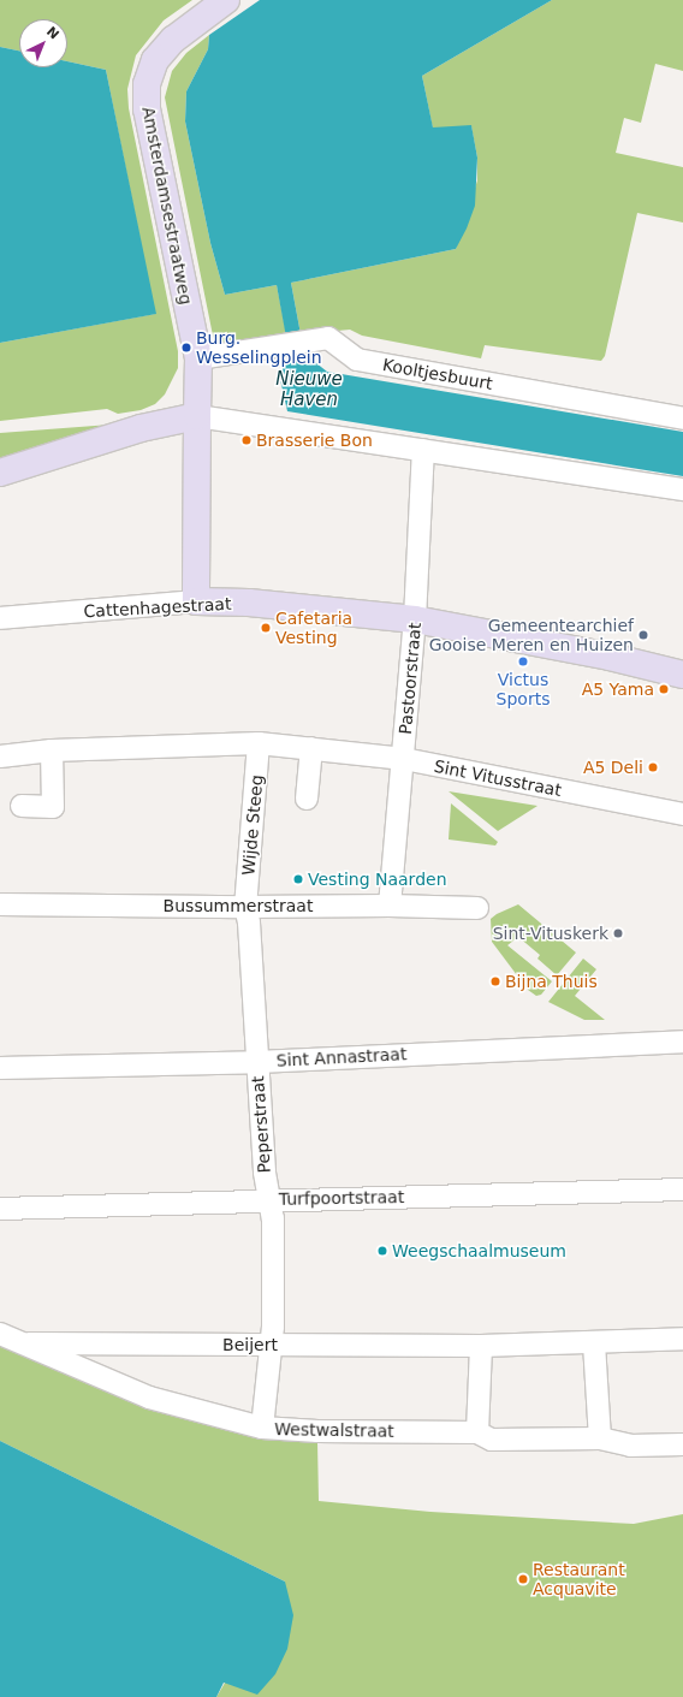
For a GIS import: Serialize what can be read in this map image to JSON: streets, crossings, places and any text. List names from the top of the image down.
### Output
{
  "streets": {
    "street": [
      "Amsterdamsestraatweg",
      "Kooltjesbuurt",
      "Cattenhagestraat",
      "Pastoorstraat",
      "Sint Vitusstraat",
      "Wijde Steeg",
      "Bussummerstraat",
      "Sint Annastraat",
      "Peperstraat",
      "Turfpoortstraat",
      "Beijert",
      "Westwalstraat"
    ]
  },
  "crossings": [
    ["Amsterdamsestraatweg", "Kooltjesbuurt"],
    ["Amsterdamsestraatweg", "Cattenhagestraat"],
    ["Cattenhagestraat", "Pastoorstraat"],
    ["Pastoorstraat", "Sint Vitusstraat"],
    ["Pastoorstraat", "Bussummerstraat"],
    ["Sint Vitusstraat", "Wijde Steeg"],
    ["Wijde Steeg", "Bussummerstraat"],
    ["Wijde Steeg", "Peperstraat"],
    ["Bussummerstraat", "Peperstraat"],
    ["Sint Annastraat", "Peperstraat"],
    ["Peperstraat", "Turfpoortstraat"],
    ["Peperstraat", "Beijert"],
    ["Peperstraat", "Westwalstraat"],
    ["Beijert", "Westwalstraat"]
  ],
  "water": ["Nieuwe Haven"],
  "places": [
    "Burg. Wesselingplein",
    "Brasserie Bon",
    "Cafetaria Vesting",
    "Gemeentearchief Gooise Meren en Huizen",
    "Victus Sports",
    "A5 Yama",
    "A5 Deli",
    "Vesting Naarden",
    "Sint-Vituskerk",
    "Bijna Thuis",
    "Weegschaalmuseum",
    "Restaurant Acquavite"
  ],
  "north": "top right"
}
